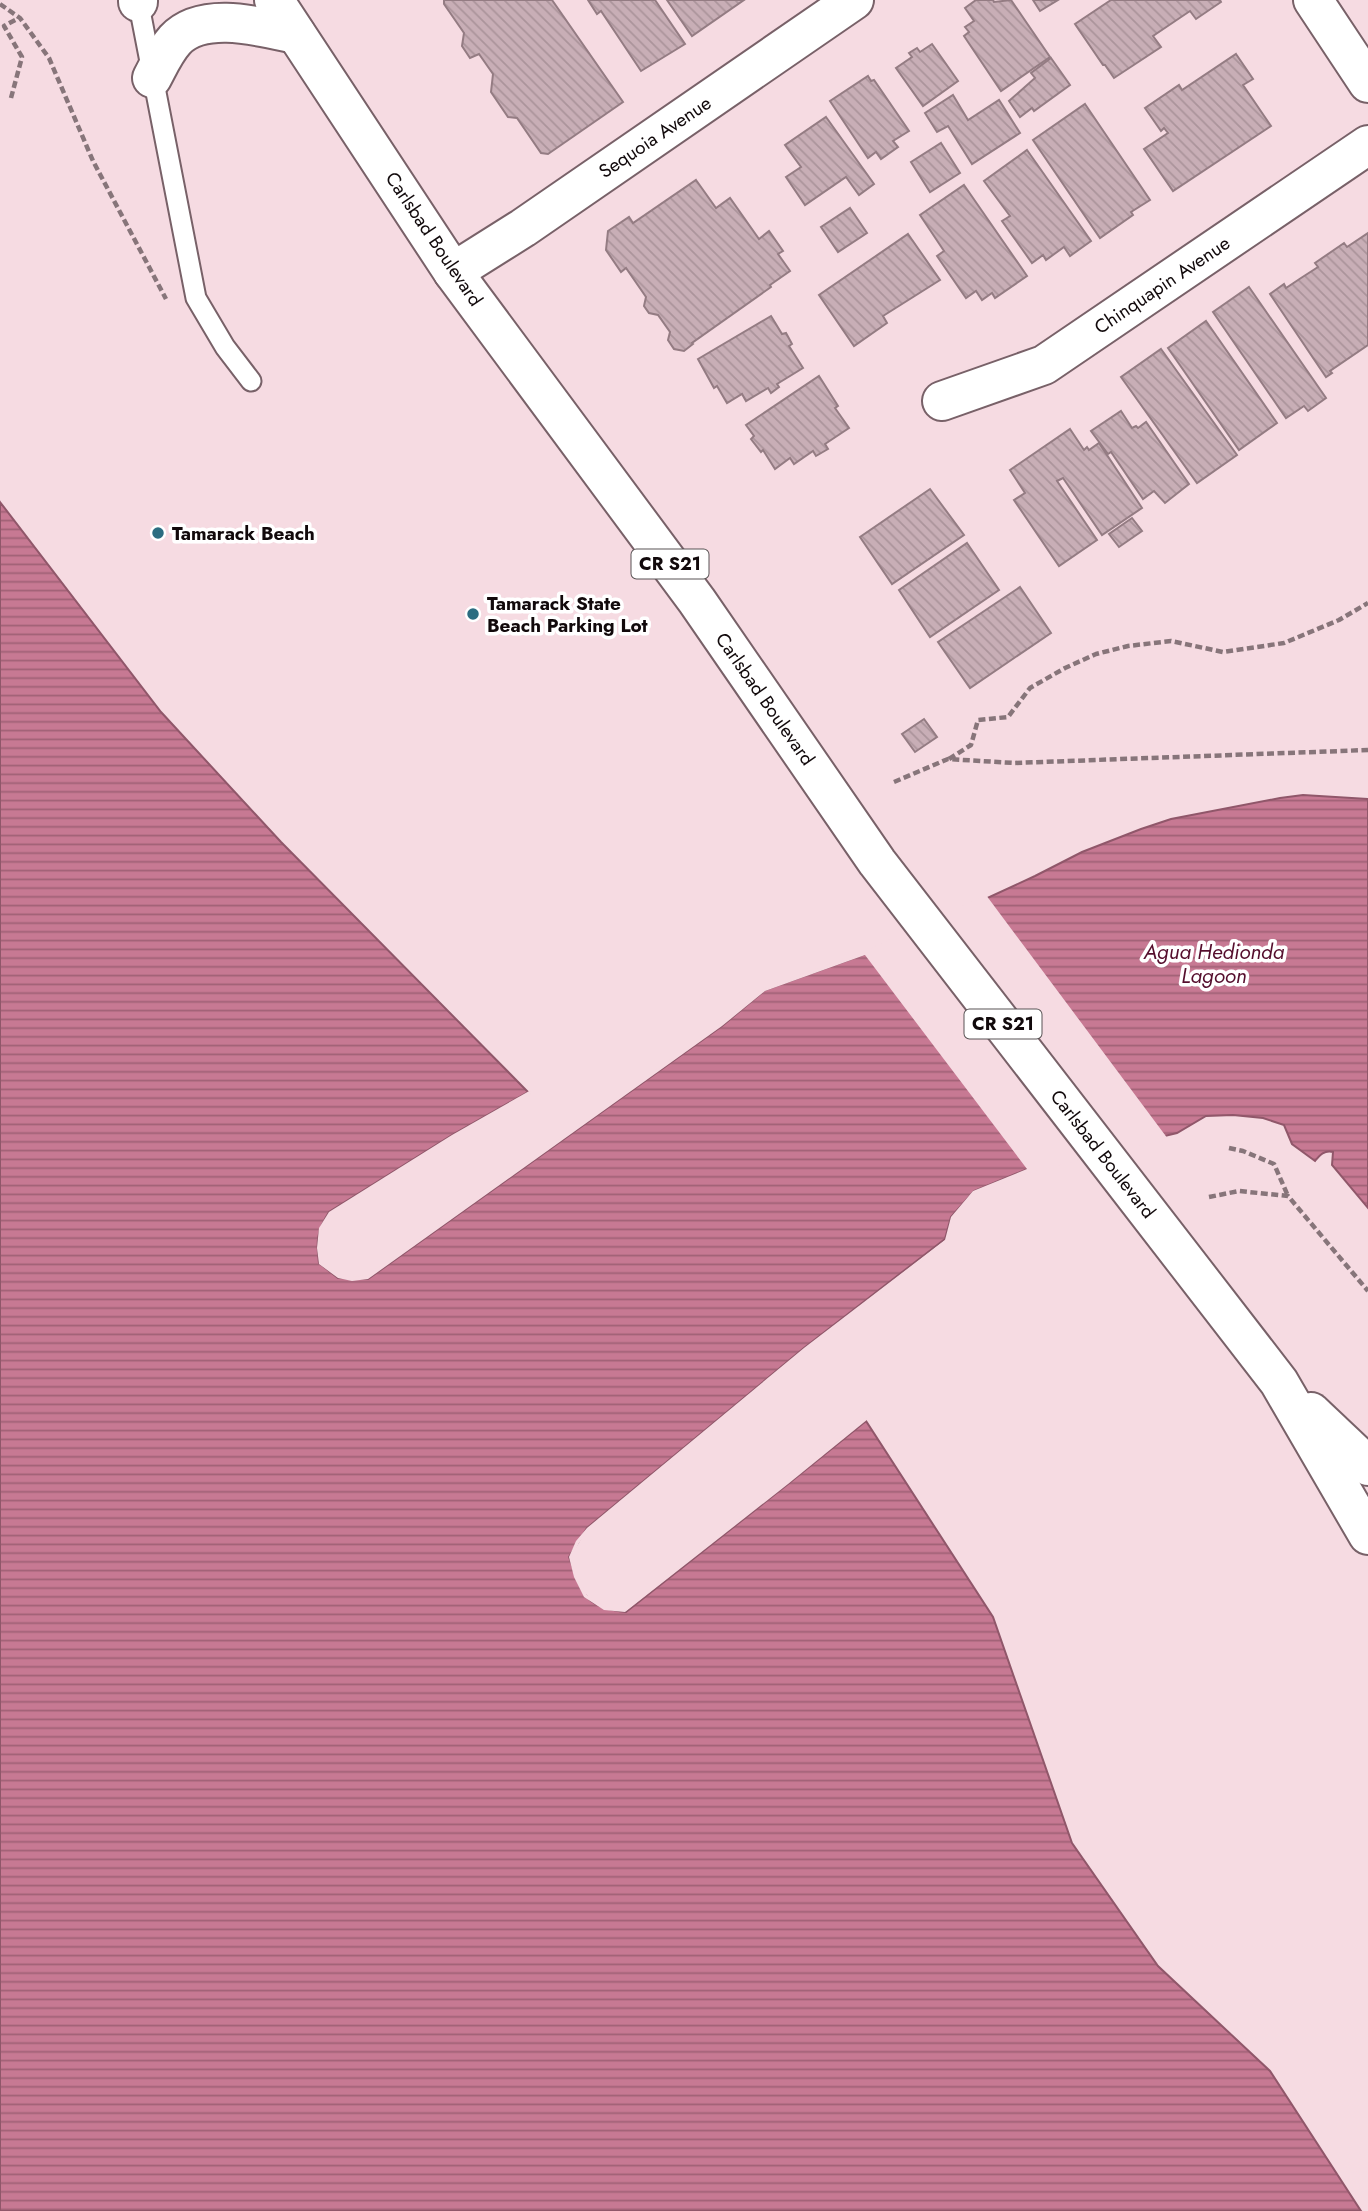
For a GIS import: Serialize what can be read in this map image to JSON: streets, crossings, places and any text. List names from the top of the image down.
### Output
{
  "streets": {
    "main road": [
      "Sequoia Avenue",
      "Carlsbad Boulevard",
      "Chinquapin Avenue",
      "CR S21"
    ]
  },
  "crossings": [
    ["Sequoia Avenue", "Carlsbad Boulevard"]
  ],
  "water": ["Agua Hedionda Lagoon"],
  "places": ["Tamarack Beach", "Tamarack State Beach Parking Lot"]
}
